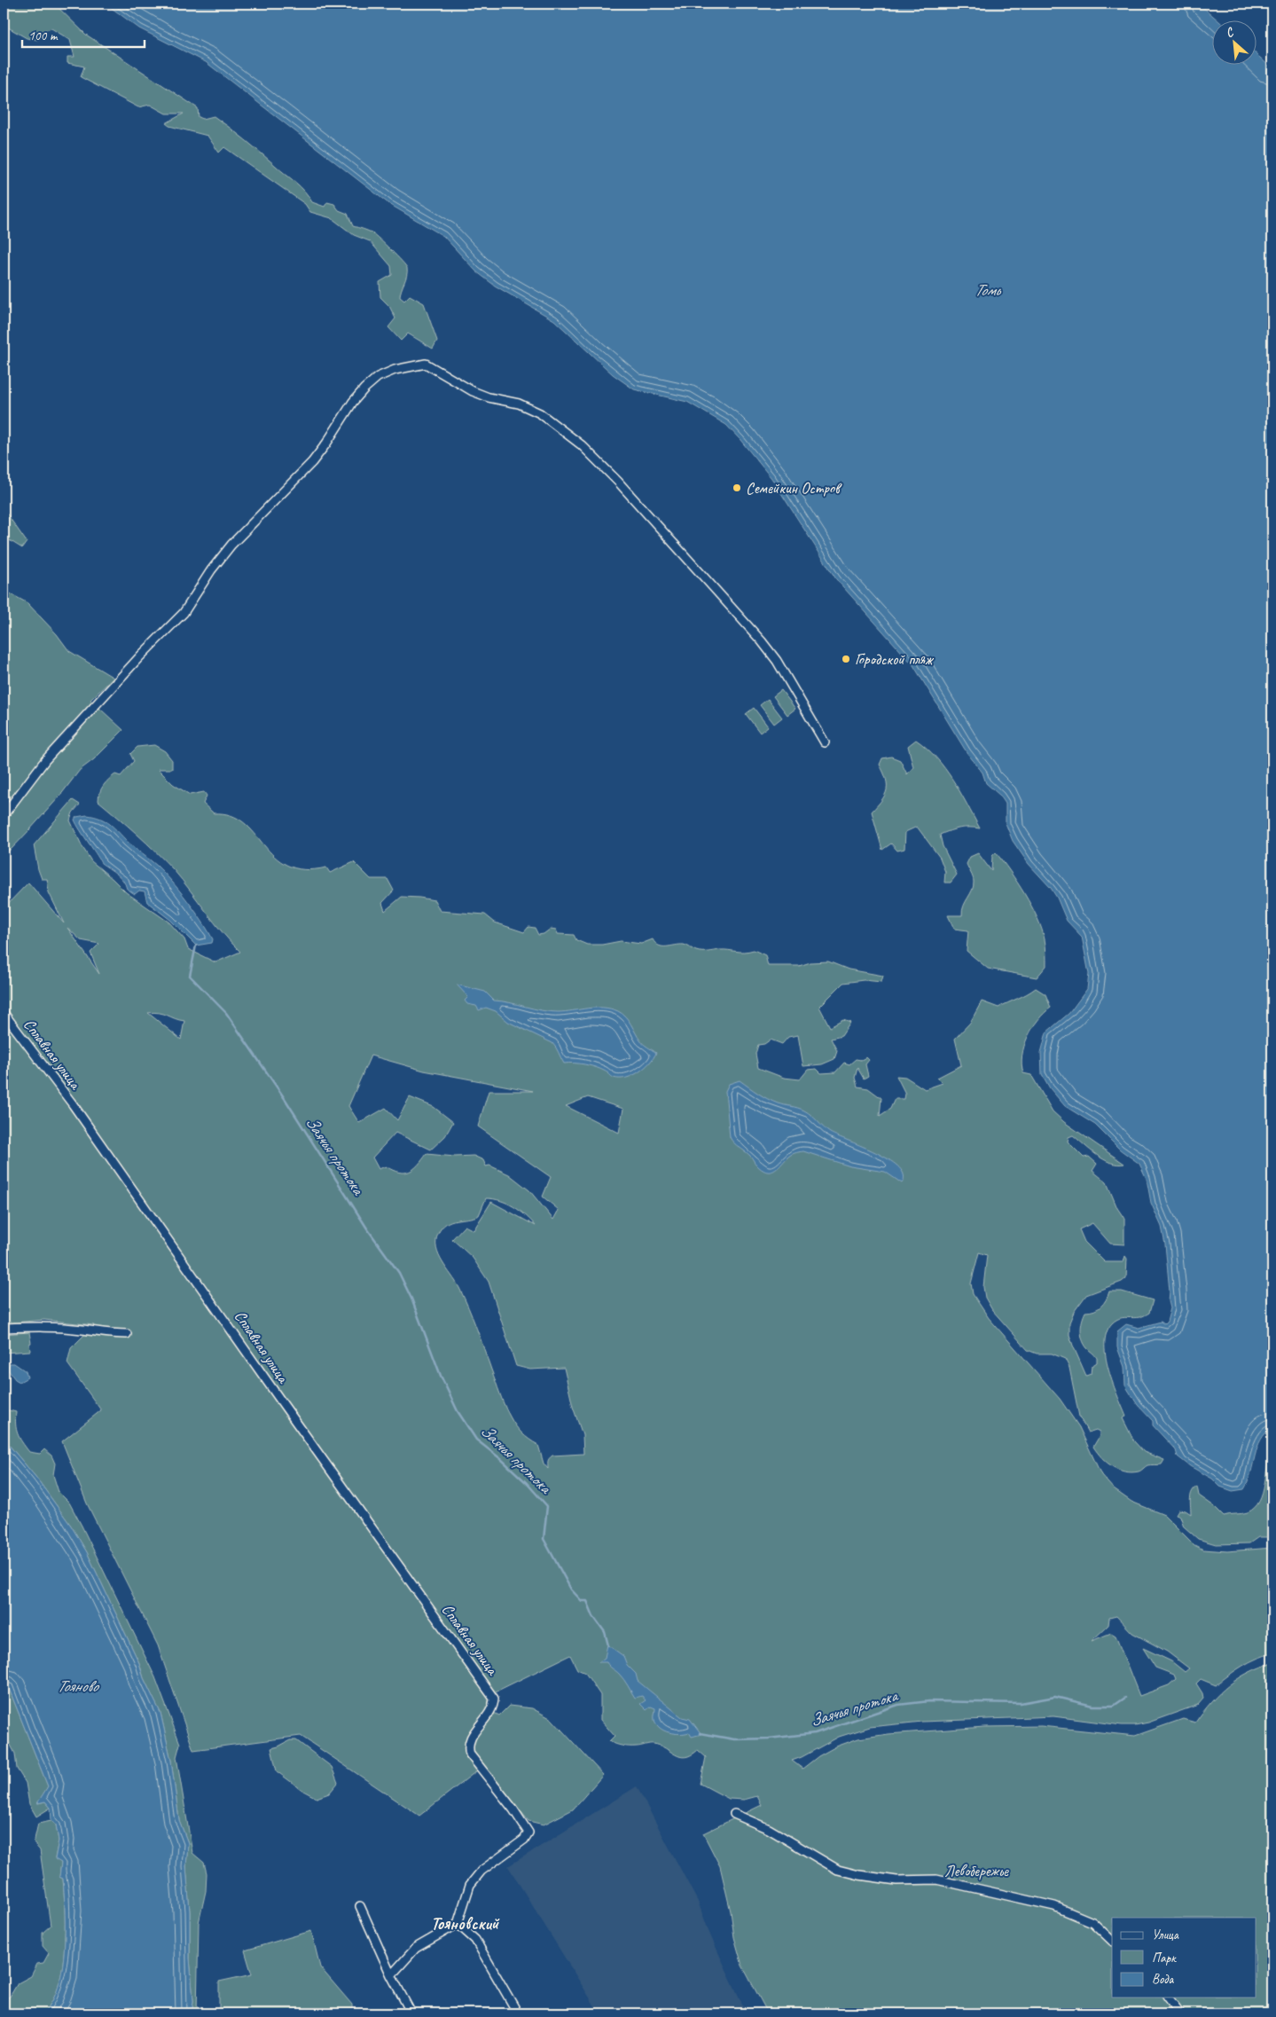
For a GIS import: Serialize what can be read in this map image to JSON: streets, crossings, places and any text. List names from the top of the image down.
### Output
{
  "streets": {
    "street": ["Сплавная улица"]
  },
  "districts": ["Тояновский"],
  "water": ["Томь", "Заячья протока", "Тояново"],
  "parks": ["Левобережье"],
  "places": ["Семейкин Остров", "Городской пляж"],
  "legend": ["Улица", "Парк", "Вода"],
  "scale_bar": "100 m",
  "north": "top left"
}
